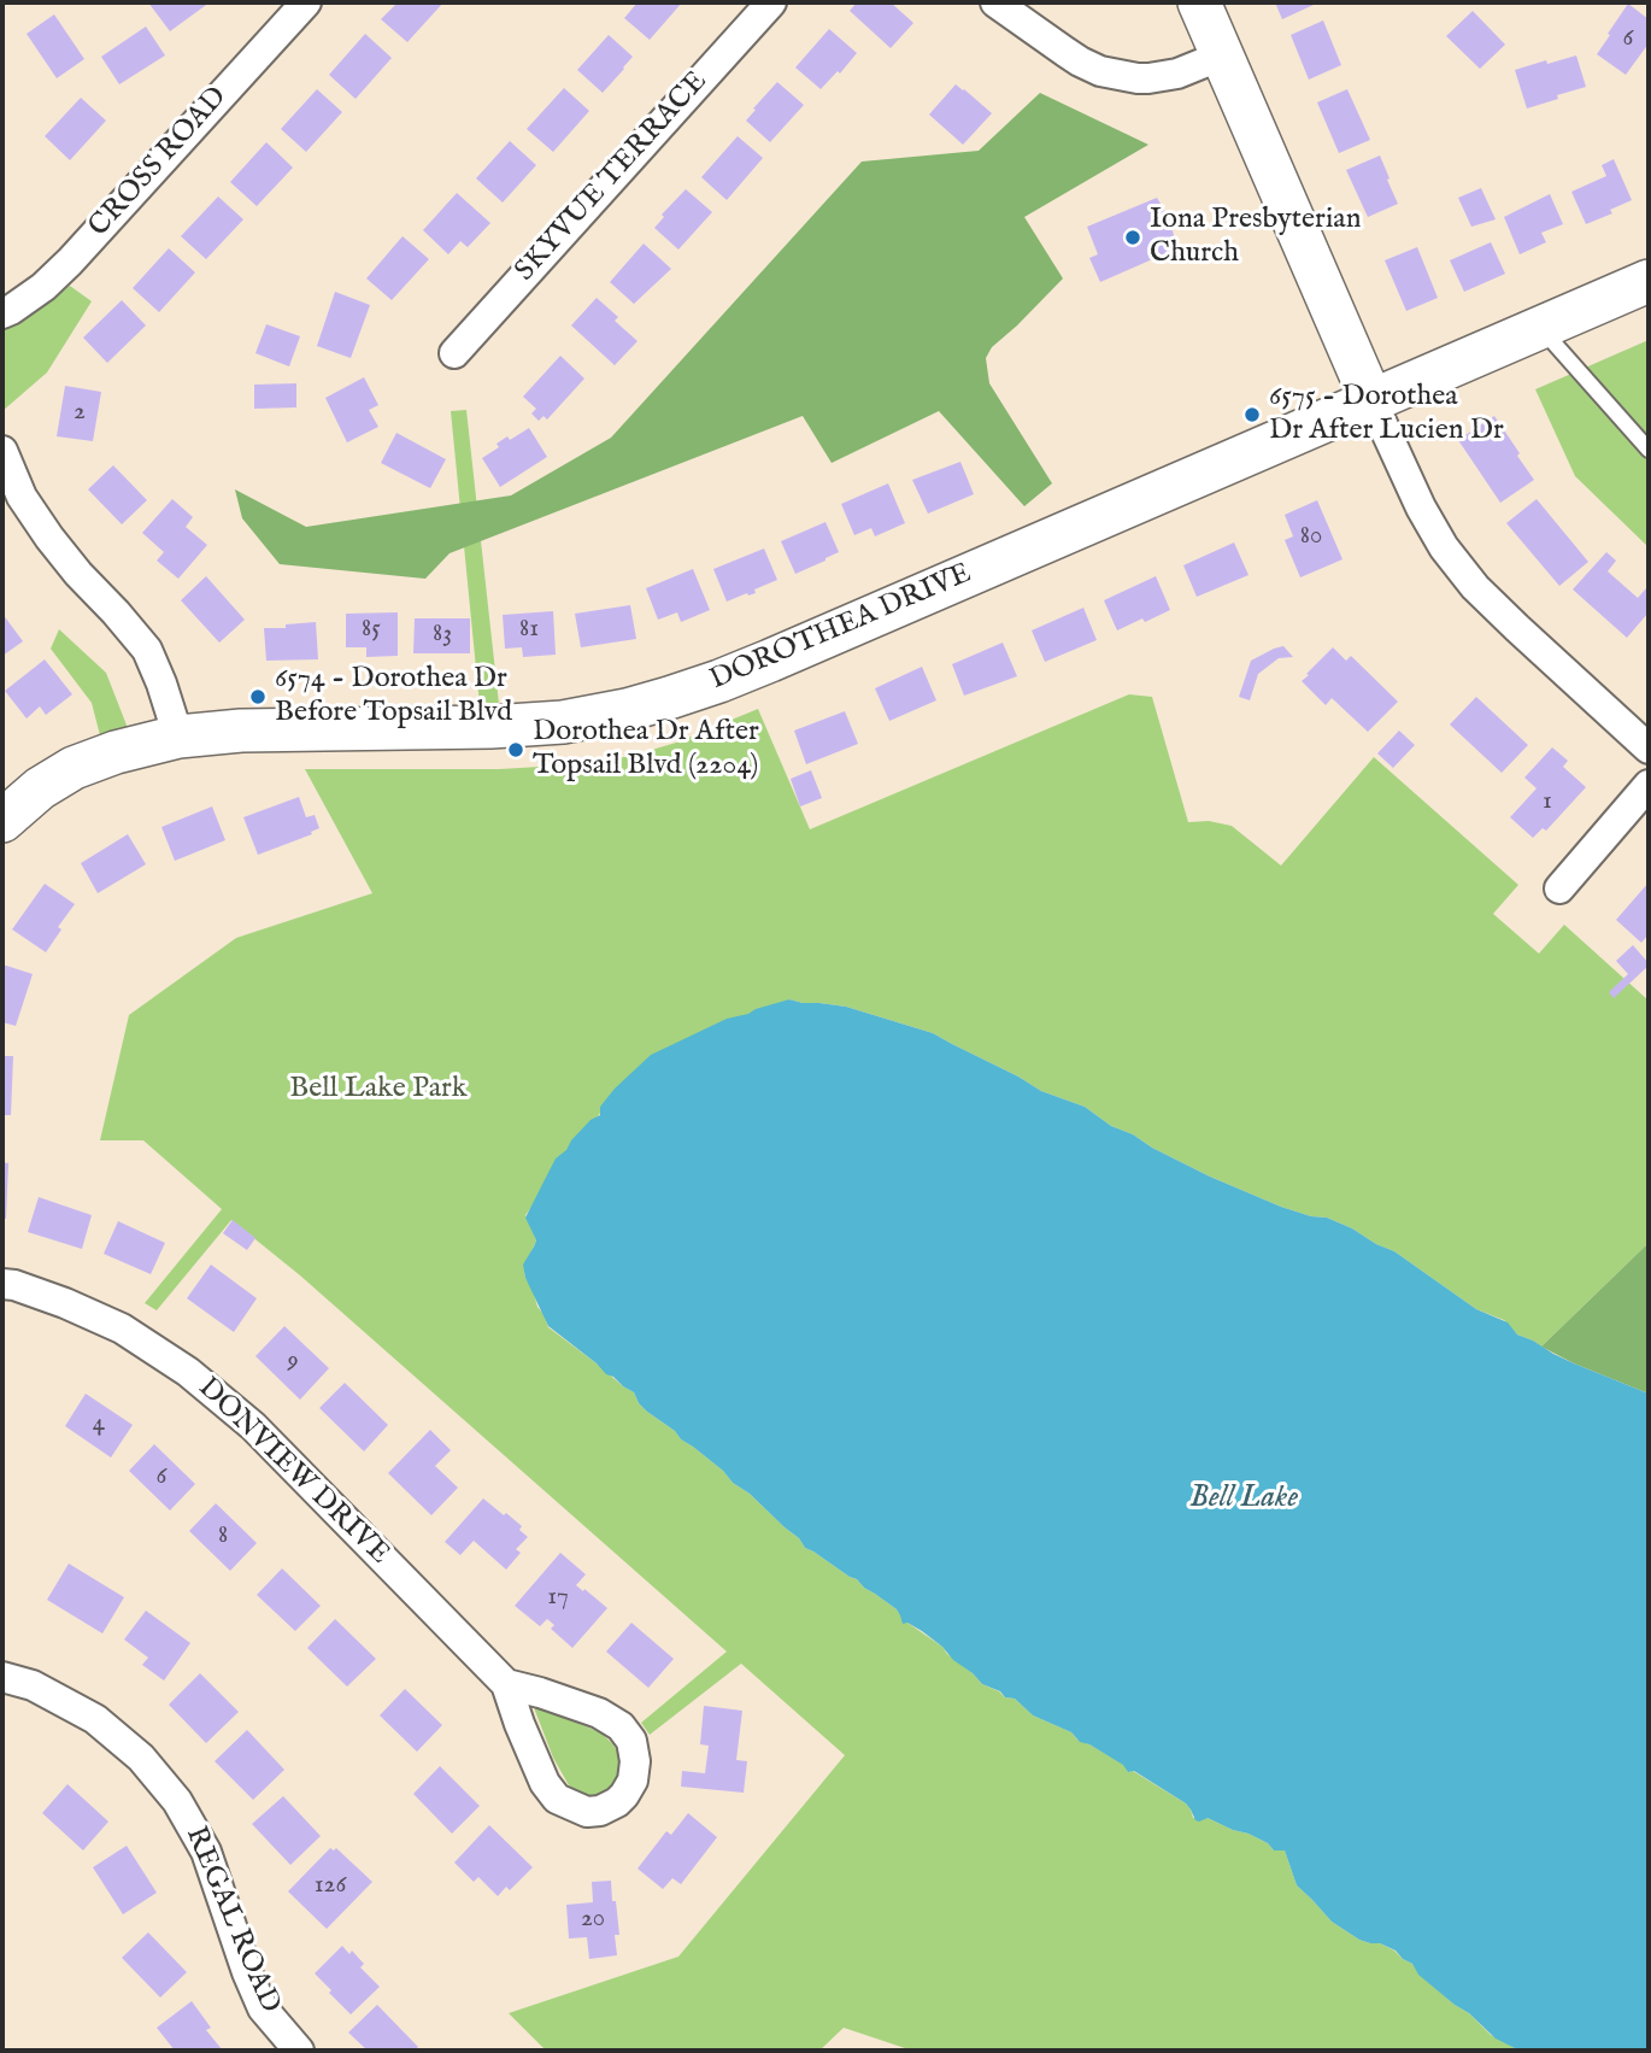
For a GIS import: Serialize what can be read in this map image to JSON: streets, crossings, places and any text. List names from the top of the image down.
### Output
{
  "streets": {
    "street": [
      "CROSS ROAD",
      "SKYVUE TERRACE",
      "DOROTHEA DRIVE",
      "DONVIEW DRIVE",
      "REGAL ROAD"
    ]
  },
  "water": ["Bell Lake"],
  "parks": ["Bell Lake Park"],
  "places": [
    "Iona Presbyterian Church",
    "6575 - Dorothea Dr After Lucien Dr",
    "6574 - Dorothea Dr Before Topsail Blvd",
    "Dorothea Dr After Topsail Blvd (2204)"
  ],
  "house_numbers": [
    "6",
    "2",
    "80",
    "85",
    "81",
    "83",
    "1",
    "9",
    "4",
    "6",
    "8",
    "17",
    "126",
    "20"
  ]
}
